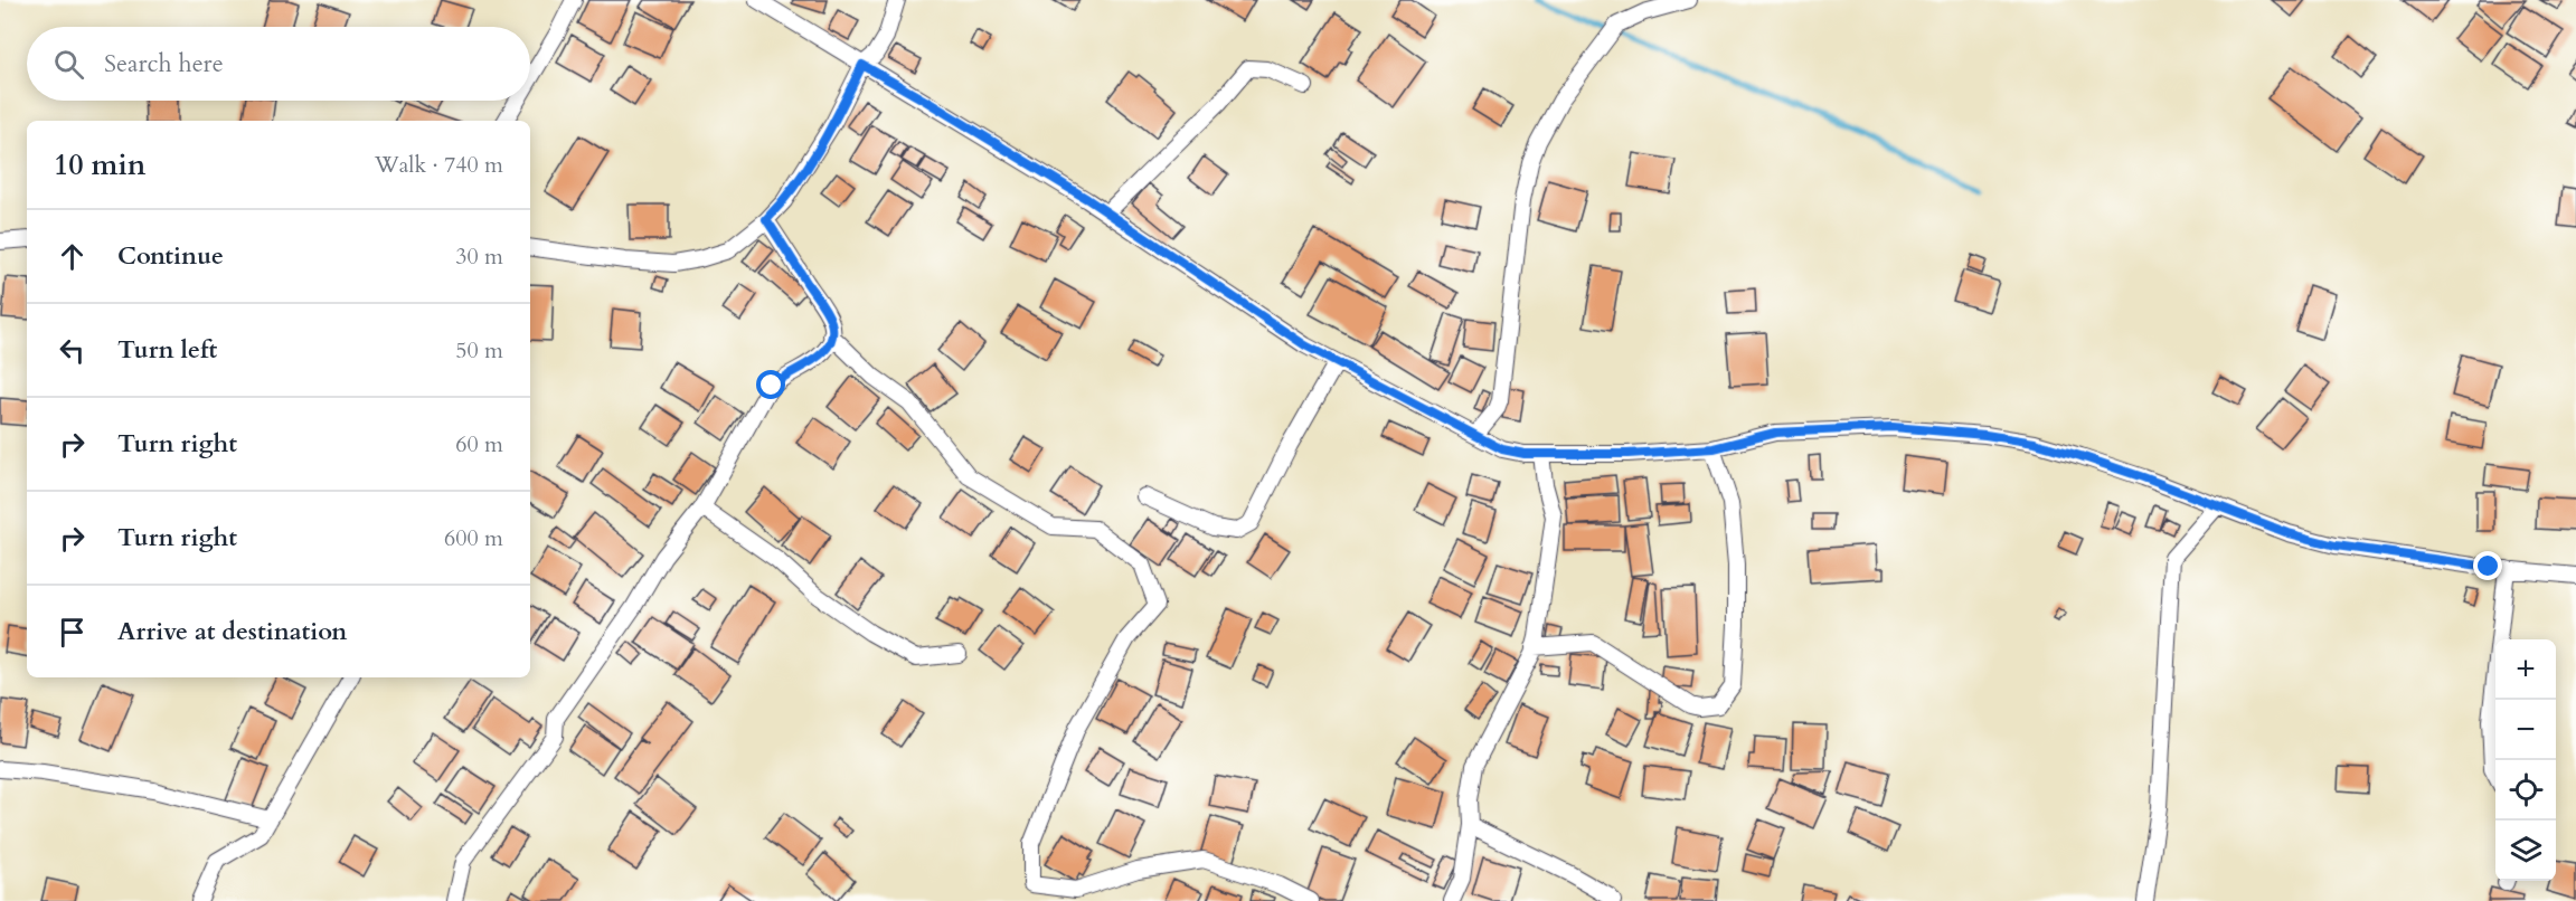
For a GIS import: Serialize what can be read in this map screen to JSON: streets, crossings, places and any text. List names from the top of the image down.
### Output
{
  "page": {
    "search": "Search here",
    "heading": ["10 min", "Walk · 740 m"],
    "list": [
      ["Continue", "30 m"],
      ["Turn left", "50 m"],
      ["Turn right", "60 m"],
      ["Turn right", "600 m"],
      "Arrive at destination"
    ],
    "map_buttons": ["+", "−"]
  }
}
